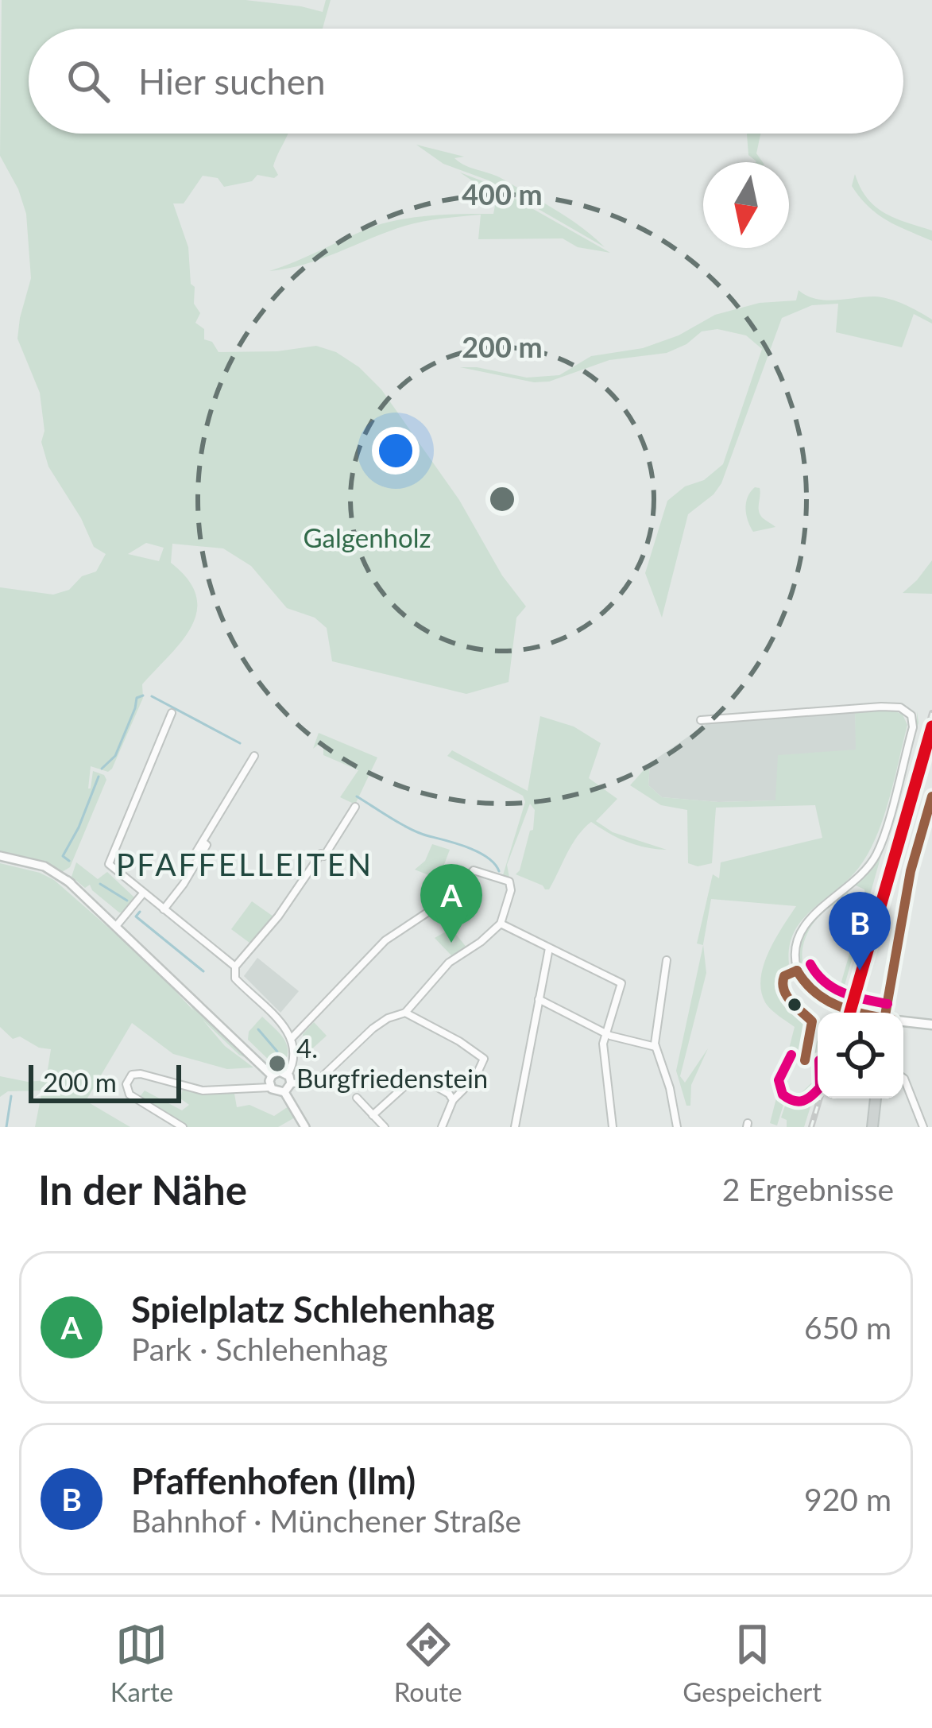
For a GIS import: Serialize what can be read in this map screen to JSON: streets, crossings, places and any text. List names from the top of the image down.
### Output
{
  "districts": ["PFAFFELLEITEN"],
  "parks": ["Galgenholz"],
  "places": ["4. Burgfriedenstein"],
  "scale_bar": "200 m",
  "north": "bottom",
  "page": {
    "search": "Hier suchen",
    "pins": ["A", "B"],
    "scale": "200 m",
    "heading": ["In der Nähe", "2 Ergebnisse"],
    "list": [
      {
        "mark": "A",
        "name": "Spielplatz Schlehenhag",
        "note": "Park · Schlehenhag",
        "value": "650 m"
      },
      {
        "mark": "B",
        "name": "Pfaffenhofen (Ilm)",
        "note": "Bahnhof · Münchener Straße",
        "value": "920 m"
      }
    ],
    "nav": ["Karte", "Route", "Gespeichert"]
  },
  "rings": ["400 m", "200 m"]
}
